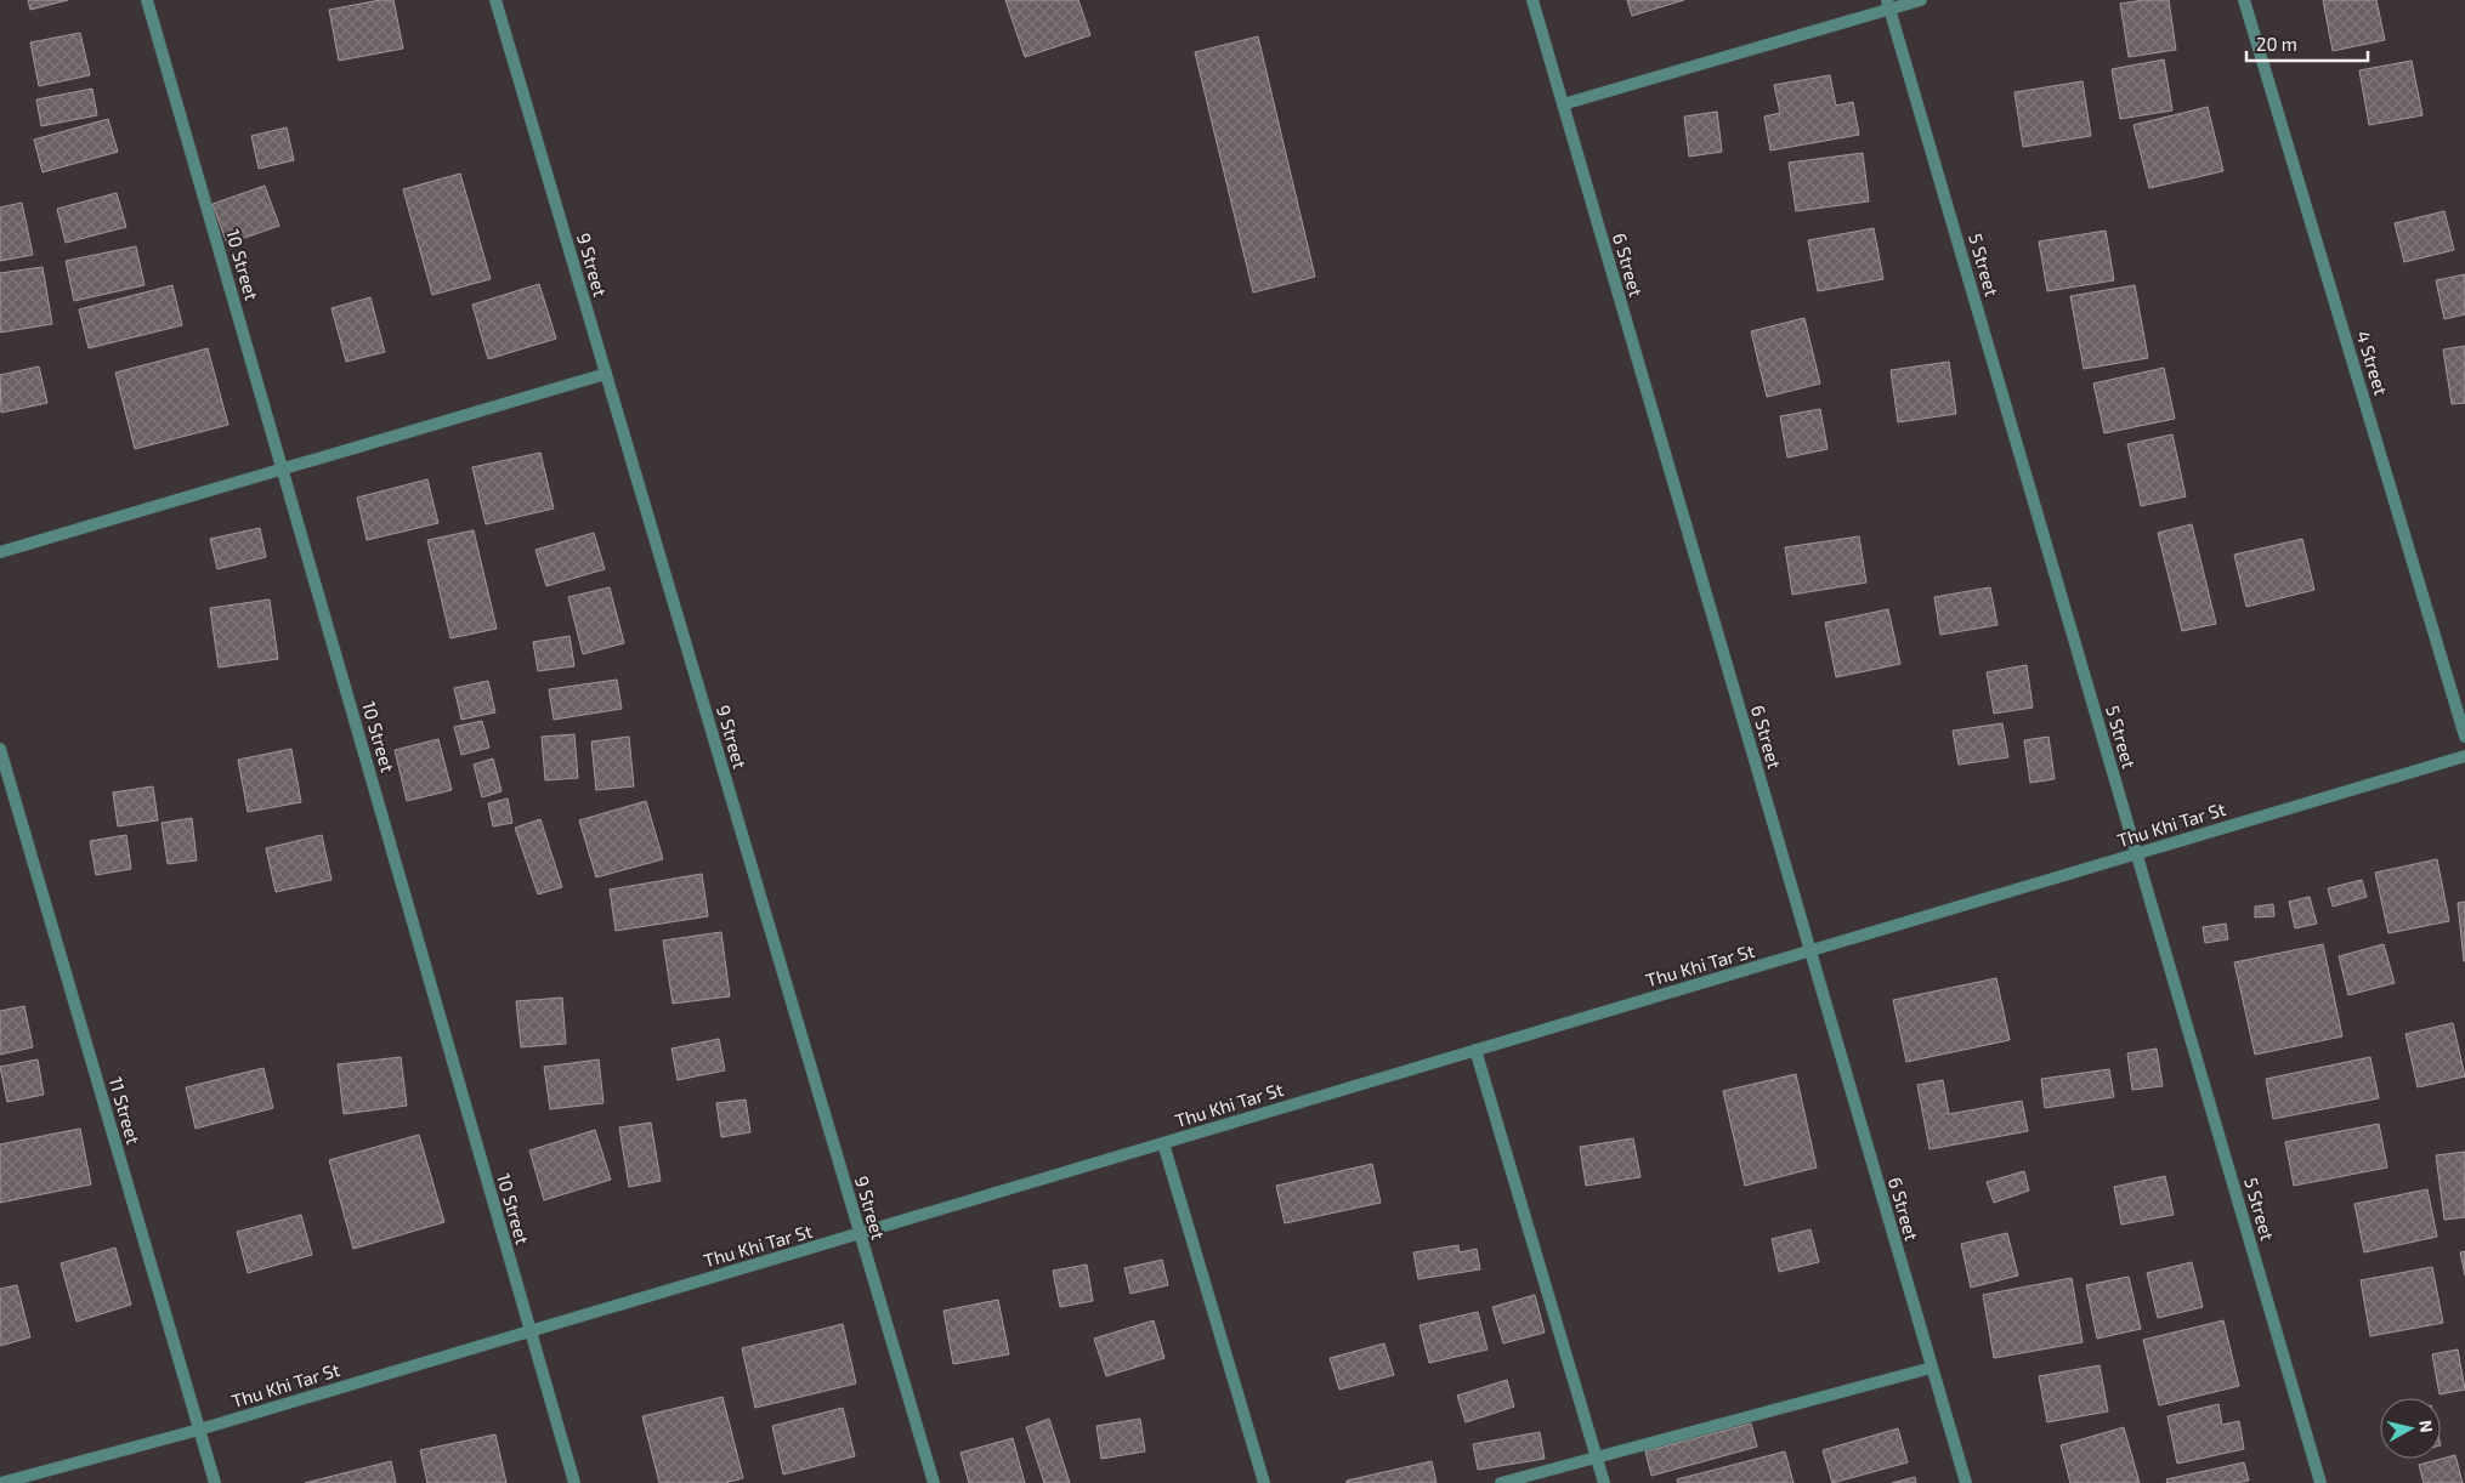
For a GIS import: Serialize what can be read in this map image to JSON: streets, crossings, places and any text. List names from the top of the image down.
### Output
{
  "streets": {
    "street": [
      "10 Street",
      "9 Street",
      "6 Street",
      "5 Street",
      "4 Street",
      "Thu Khi Tar St",
      "11 Street"
    ]
  },
  "crossings": [
    ["10 Street", "Thu Khi Tar St"],
    ["9 Street", "Thu Khi Tar St"],
    ["6 Street", "Thu Khi Tar St"],
    ["5 Street", "Thu Khi Tar St"],
    ["Thu Khi Tar St", "11 Street"]
  ],
  "scale_bar": "20 m",
  "north": "right"
}
